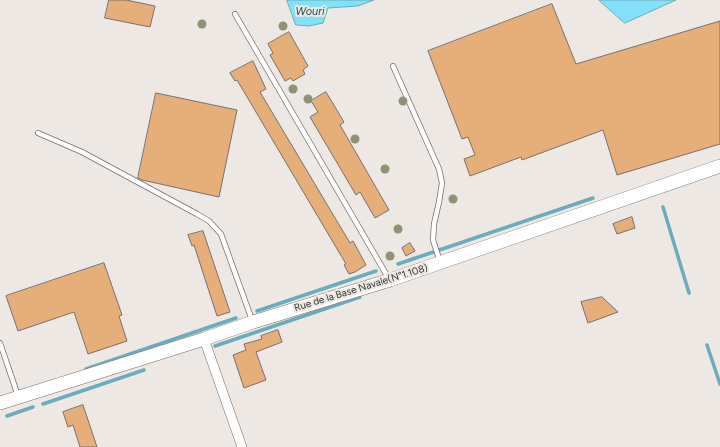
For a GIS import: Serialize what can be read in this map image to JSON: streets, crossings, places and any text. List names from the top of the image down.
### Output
{
  "streets": {
    "main road": ["Rue de la Base Navale(N°1.108)"]
  },
  "water": ["Wouri"]
}
